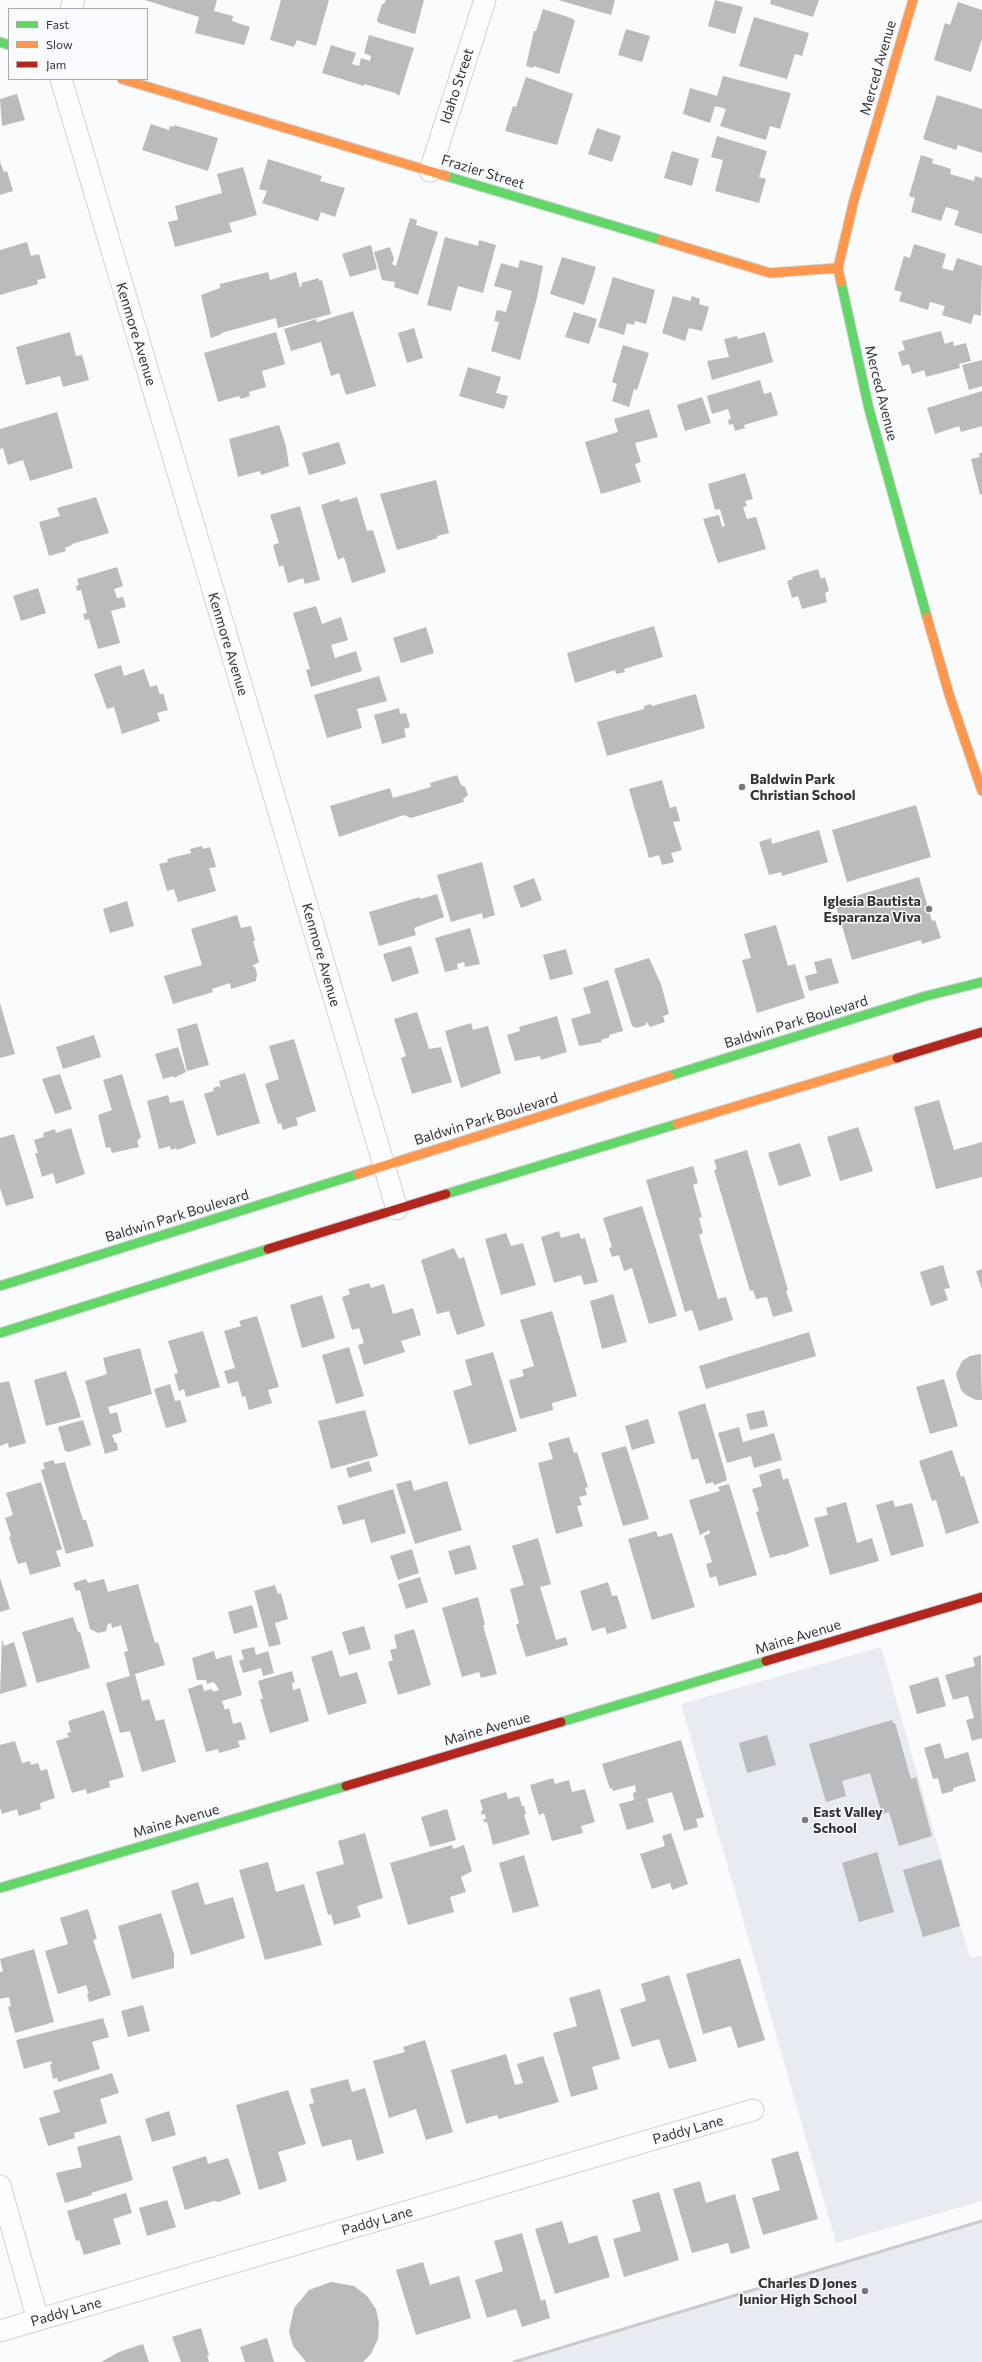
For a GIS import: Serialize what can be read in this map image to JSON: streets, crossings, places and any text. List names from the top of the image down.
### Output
{
  "streets": {
    "main road": [
      "Merced Avenue",
      "Frazier Street",
      "Baldwin Park Boulevard",
      "Maine Avenue"
    ],
    "street": ["Idaho Street", "Kenmore Avenue", "Paddy Lane"]
  },
  "crossings": [
    ["Merced Avenue", "Frazier Street"],
    ["Idaho Street", "Frazier Street"],
    ["Kenmore Avenue", "Baldwin Park Boulevard"]
  ],
  "places": [
    "Baldwin Park Christian School",
    "Iglesia Bautista Esparanza Viva",
    "East Valley School",
    "Charles D Jones Junior High School"
  ],
  "legend": ["Fast", "Slow", "Jam"]
}
